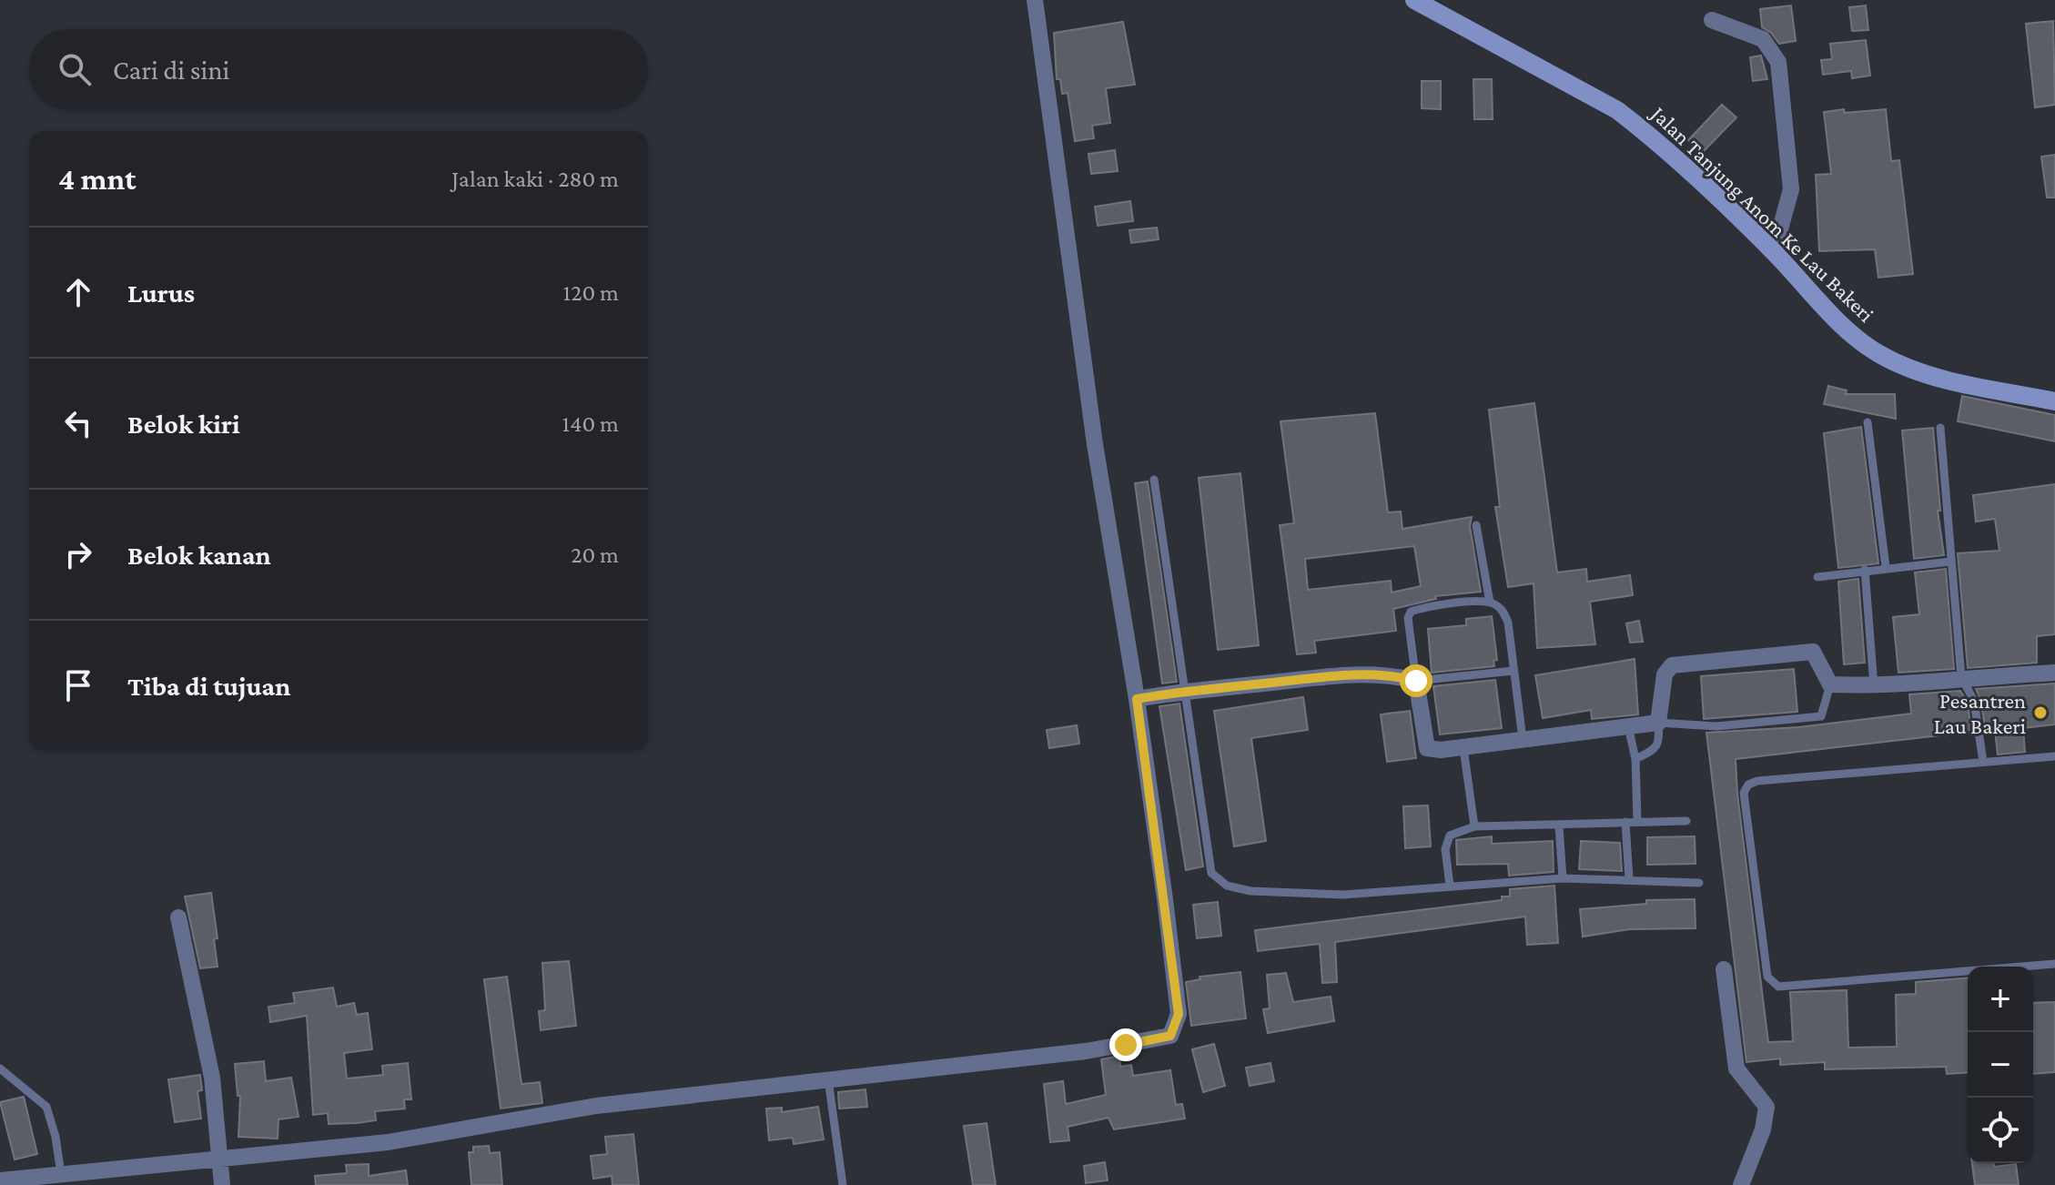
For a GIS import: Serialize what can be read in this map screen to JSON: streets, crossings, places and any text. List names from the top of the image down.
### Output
{
  "streets": {
    "main road": ["Jalan Tanjung Anom Ke Lau Bakeri"]
  },
  "places": ["Pesantren Lau Bakeri"],
  "page": {
    "search": "Cari di sini",
    "heading": ["4 mnt", "Jalan kaki · 280 m"],
    "list": [
      ["Lurus", "120 m"],
      ["Belok kiri", "140 m"],
      ["Belok kanan", "20 m"],
      "Tiba di tujuan"
    ],
    "map_buttons": ["+", "−"]
  }
}
